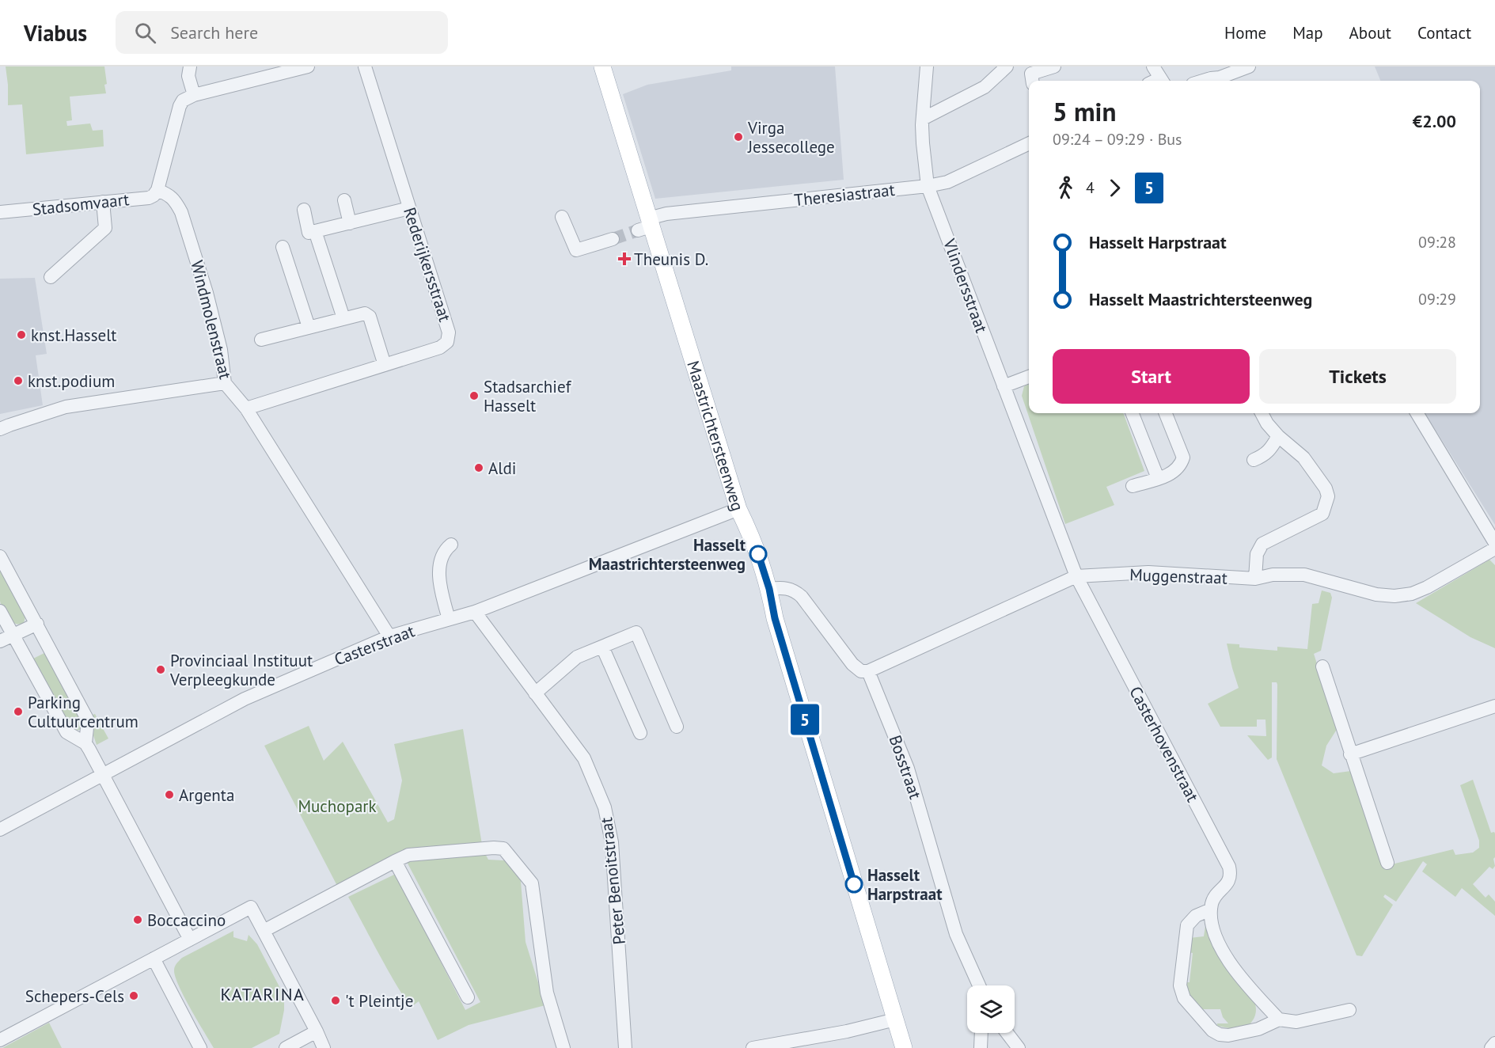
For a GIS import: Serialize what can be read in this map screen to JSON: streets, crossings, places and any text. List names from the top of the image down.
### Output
{
  "streets": {
    "main road": ["Maastrichtersteenweg"],
    "street": [
      "Theresiastraat",
      "Stadsomvaart",
      "Rederijkersstraat",
      "Vlindersstraat",
      "Windmolenstraat",
      "Muggenstraat",
      "Casterstraat",
      "Casterhovenstraat",
      "Bosstraat",
      "Peter Benoitstraat"
    ]
  },
  "crossings": [
    ["Theresiastraat", "Vlindersstraat"],
    ["Theresiastraat", "Maastrichtersteenweg"],
    ["Stadsomvaart", "Windmolenstraat"],
    ["Rederijkersstraat", "Windmolenstraat"],
    ["Vlindersstraat", "Muggenstraat"],
    ["Vlindersstraat", "Casterhovenstraat"],
    ["Windmolenstraat", "Casterstraat"],
    ["Maastrichtersteenweg", "Casterstraat"],
    ["Muggenstraat", "Casterhovenstraat"],
    ["Muggenstraat", "Bosstraat"],
    ["Casterstraat", "Peter Benoitstraat"]
  ],
  "districts": ["KATARINA"],
  "parks": ["Muchopark"],
  "places": {
    "other": [
      "Virga Jessecollege",
      "knst.Hasselt",
      "knst.podium",
      "Stadsarchief Hasselt",
      "Aldi",
      "Hasselt Maastrichtersteenweg",
      "Provinciaal Instituut Verpleegkunde",
      "Parking Cultuurcentrum",
      "Argenta",
      "Hasselt Harpstraat",
      "Boccaccino",
      "Schepers-Cels",
      "'t Pleintje"
    ],
    "health": ["Theunis D."]
  },
  "lines": ["bus line 5"],
  "page": {
    "header": "Viabus",
    "search": "Search here",
    "nav": [
      "Home",
      "Map",
      "About",
      "Contact"
    ],
    "on_map": "5",
    "heading": ["5 min", "09:24 – 09:29 · Bus", "€2.00"],
    "legs": ["4", "5"],
    "list": [
      {
        "name": "Hasselt Harpstraat",
        "value": "09:28"
      },
      {
        "name": "Hasselt Maastrichtersteenweg",
        "value": "09:29"
      }
    ],
    "buttons": ["Start", "Tickets"]
  }
}
